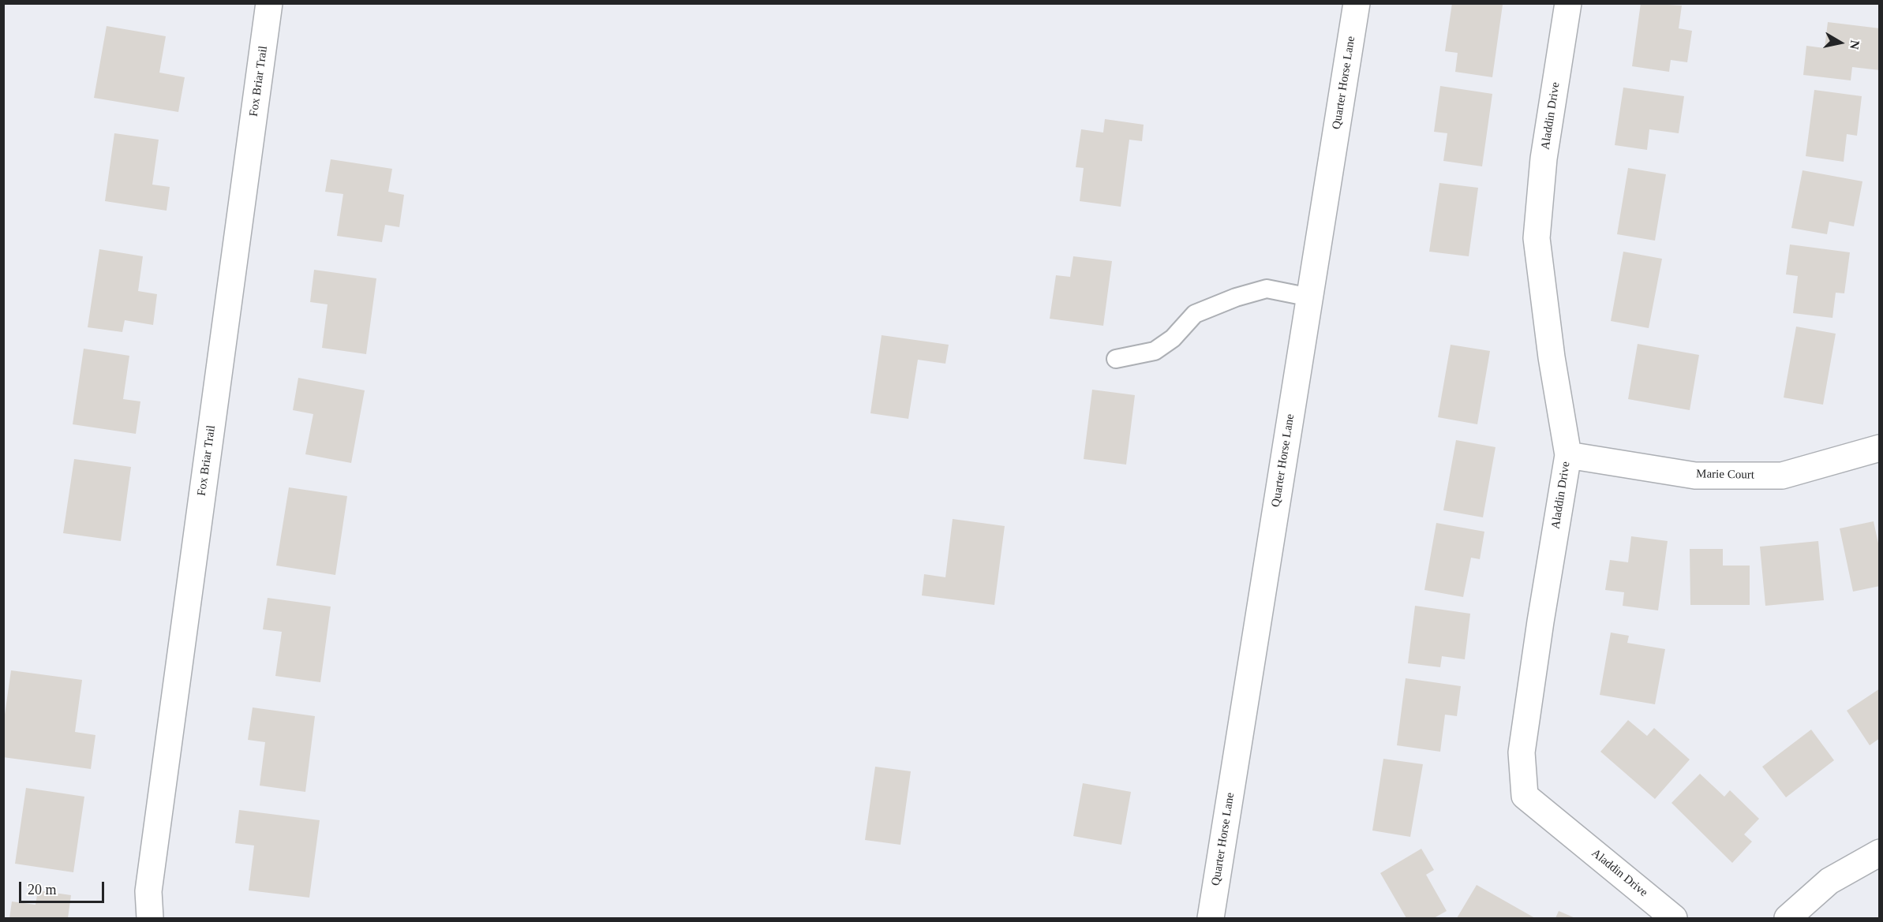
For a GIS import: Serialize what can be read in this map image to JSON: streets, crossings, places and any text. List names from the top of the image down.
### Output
{
  "streets": {
    "street": [
      "Fox Briar Trail",
      "Quarter Horse Lane",
      "Aladdin Drive",
      "Marie Court"
    ]
  },
  "crossings": [
    ["Aladdin Drive", "Marie Court"]
  ],
  "scale_bar": "20 m",
  "north": "right"
}
